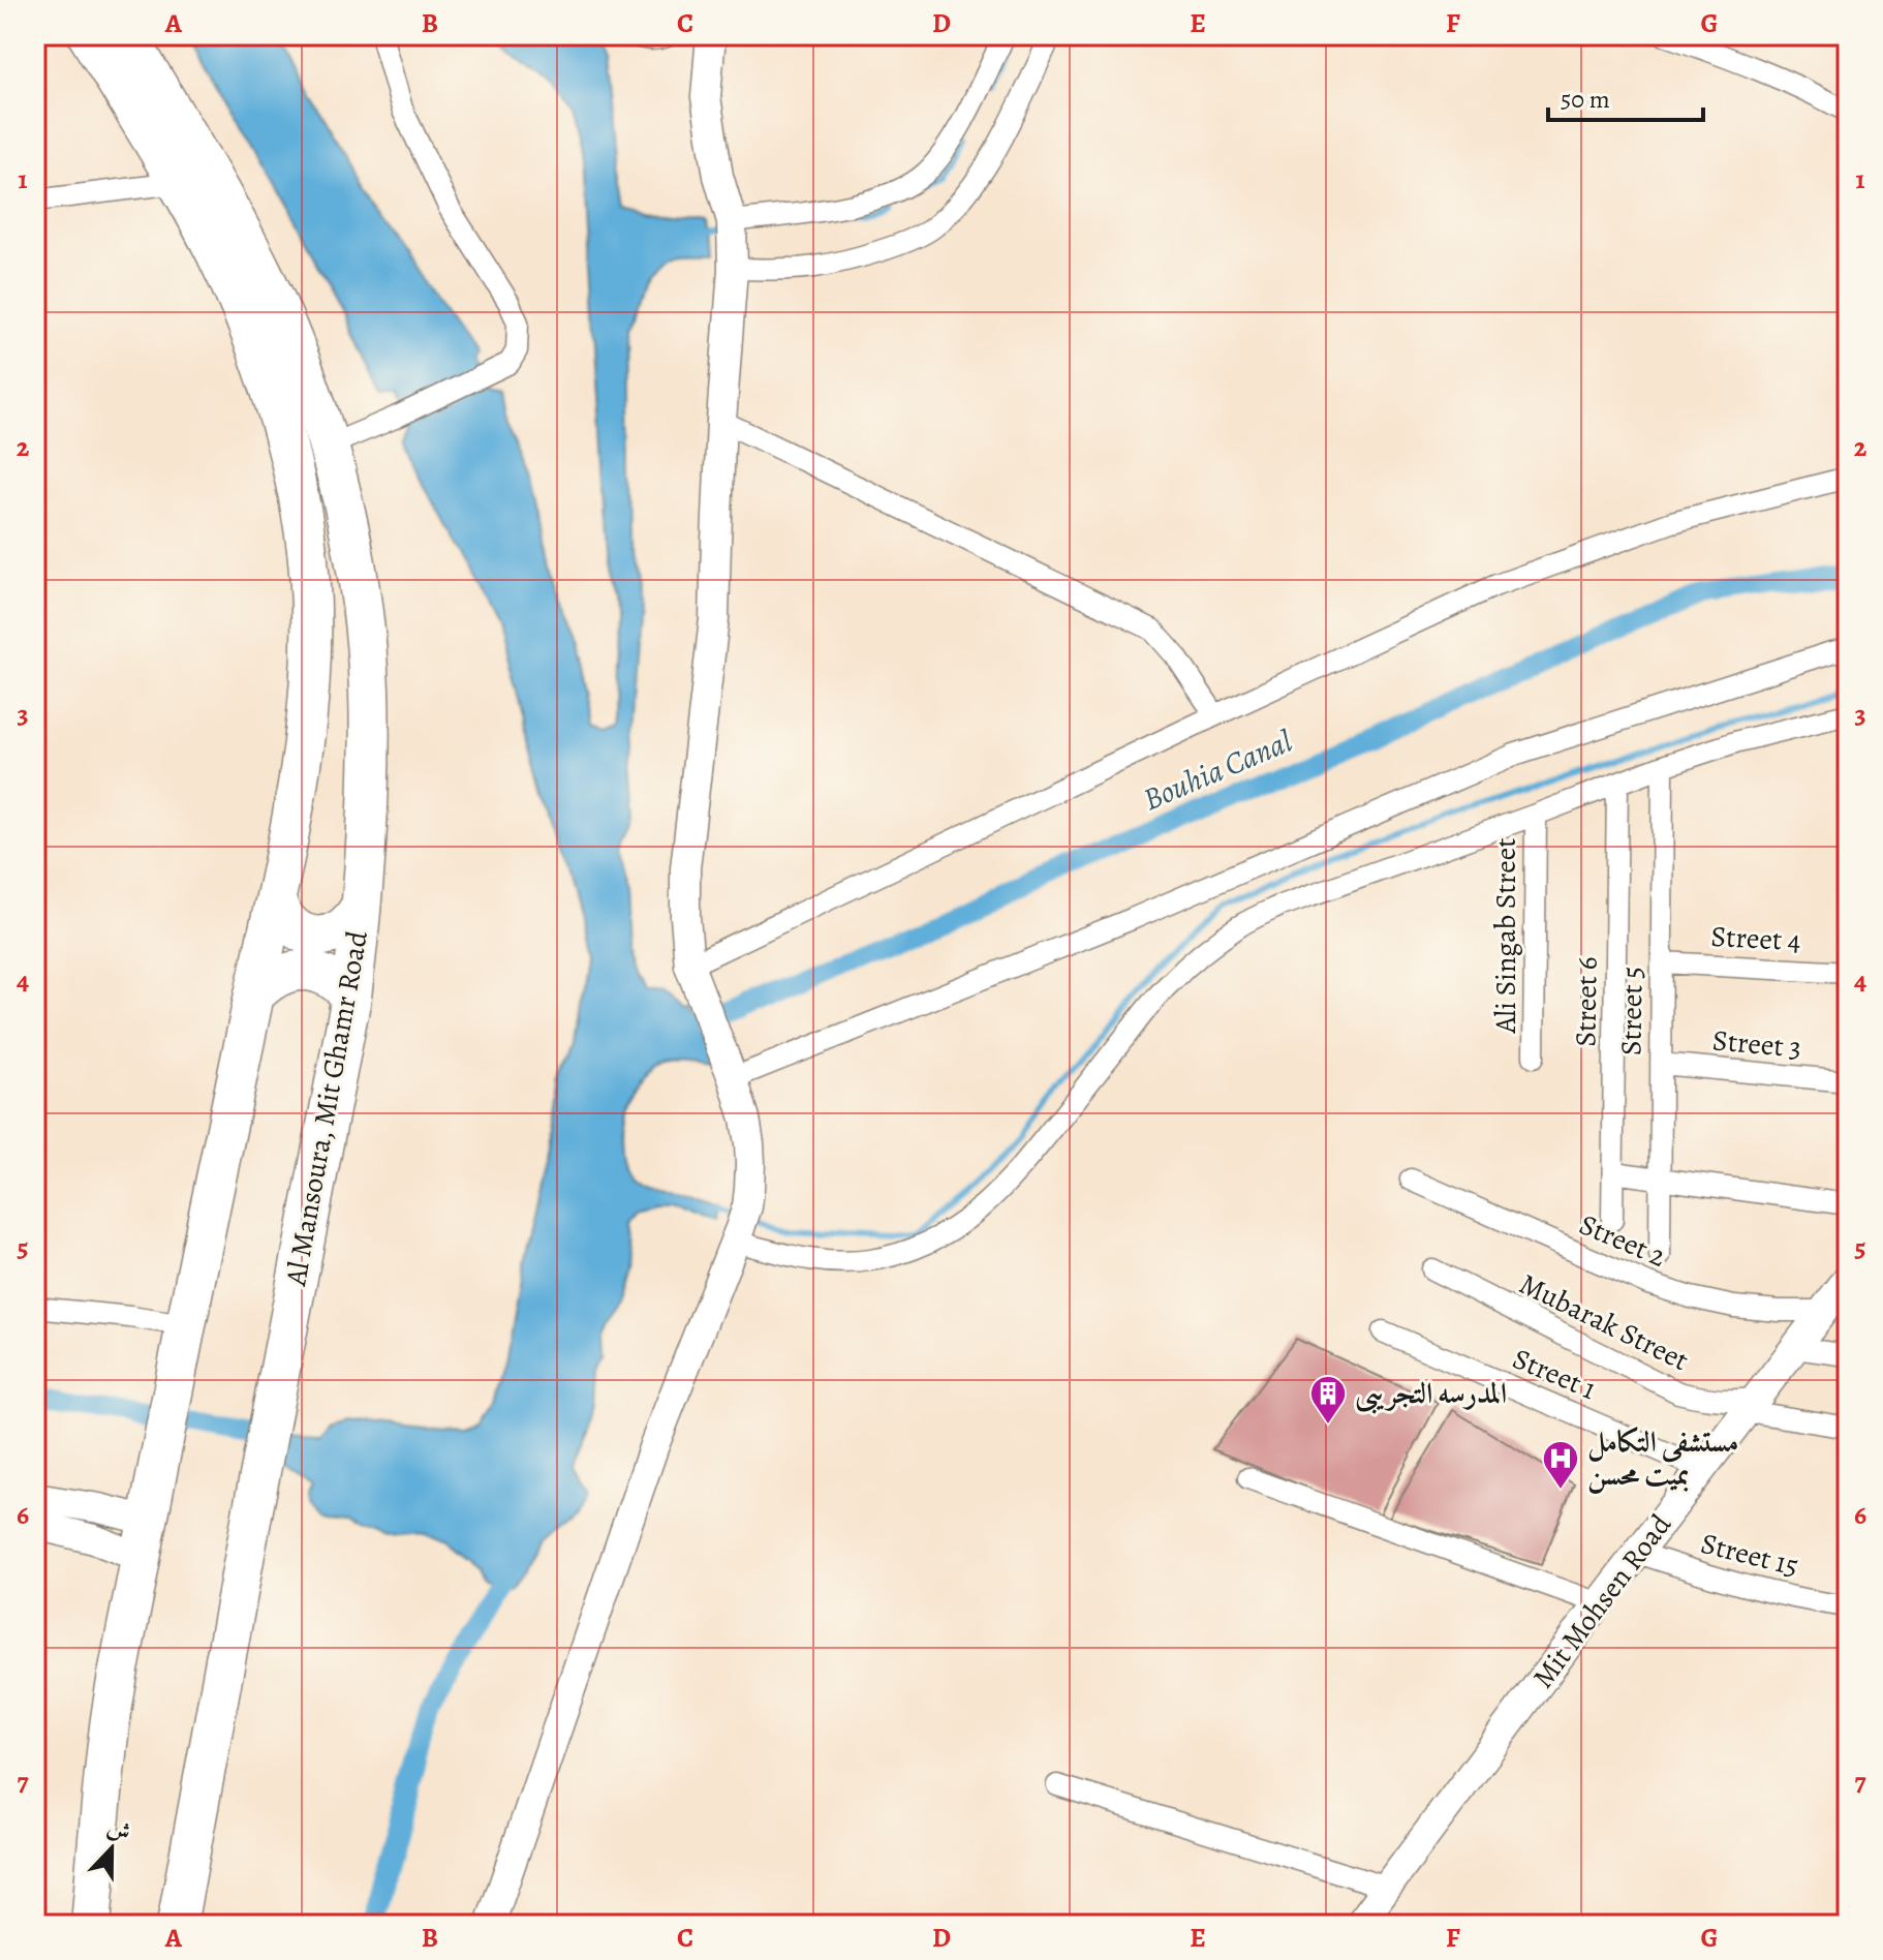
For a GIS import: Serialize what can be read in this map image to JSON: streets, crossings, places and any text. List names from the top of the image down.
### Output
{
  "streets": {
    "highway": ["Al Mansoura, Mit Ghamr Road"],
    "street": [
      "Ali Singab Street",
      "Street 4",
      "Street 6",
      "Street 5",
      "Street 3",
      "Street 2",
      "Mubarak Street",
      "Street 1",
      "Street 15",
      "Mit Mohsen Road"
    ]
  },
  "crossings": [
    ["Street 4", "Street 5"],
    ["Street 5", "Street 3"],
    ["Street 2", "Mit Mohsen Road"],
    ["Mubarak Street", "Mit Mohsen Road"],
    ["Street 1", "Mit Mohsen Road"],
    ["Street 15", "Mit Mohsen Road"]
  ],
  "water": ["Bouhia Canal"],
  "places": {
    "building": ["المدرسه التجريبى"],
    "hospital": ["مستشفى التكامل بميت محسن"]
  },
  "scale_bar": "50 m",
  "north": "top",
  "grid": {
    "columns": [
      "A",
      "B",
      "C",
      "D",
      "E",
      "F",
      "G"
    ],
    "rows": [
      "1",
      "2",
      "3",
      "4",
      "5",
      "6",
      "7"
    ]
  }
}
